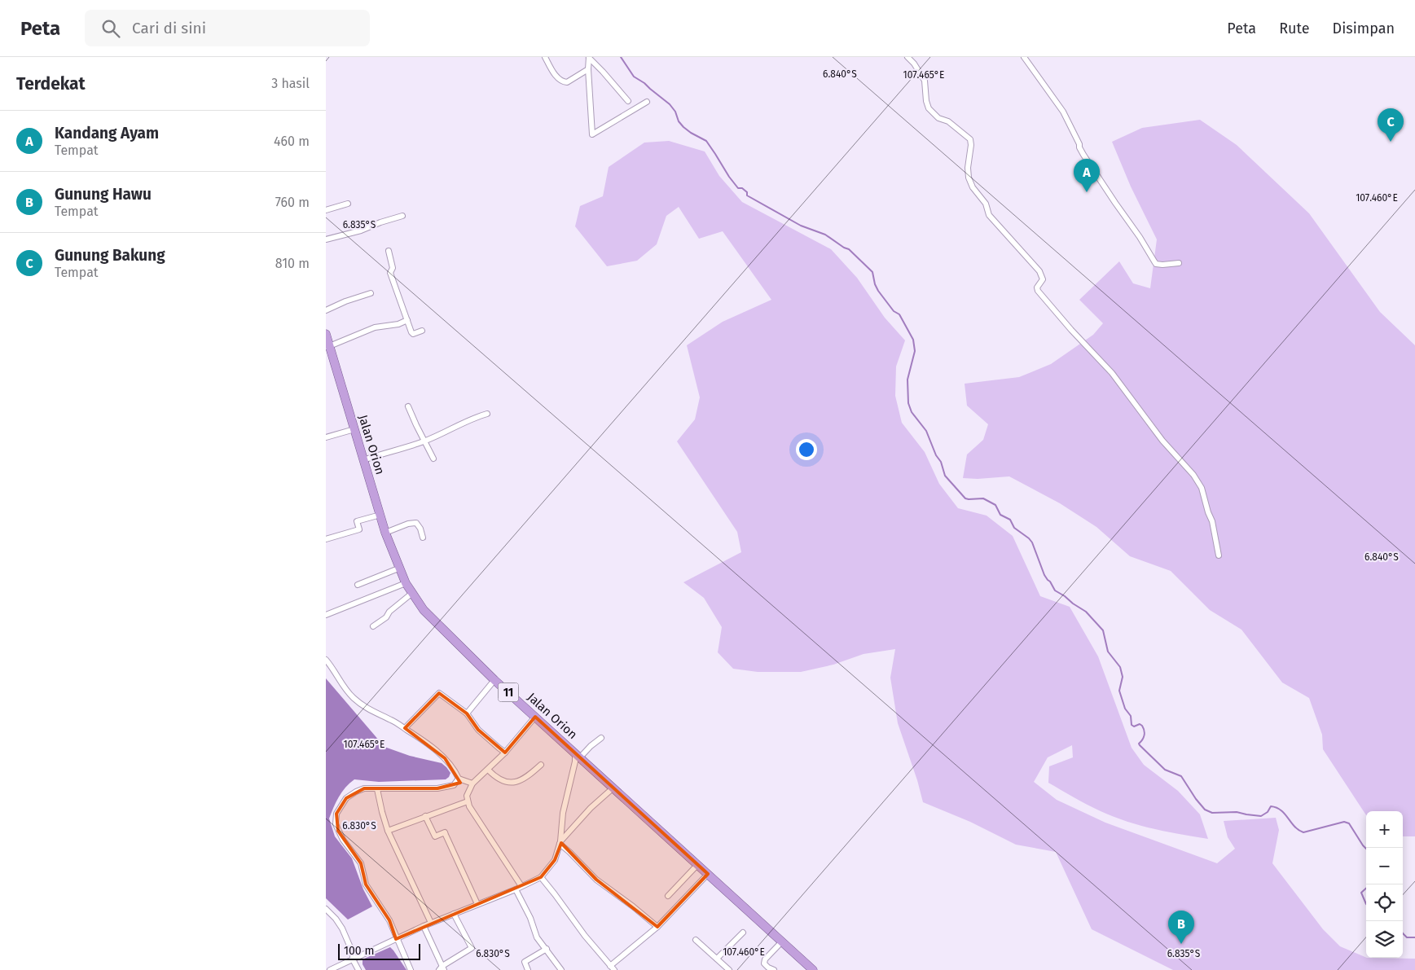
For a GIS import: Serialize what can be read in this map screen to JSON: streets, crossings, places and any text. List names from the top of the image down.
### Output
{
  "streets": {
    "highway": ["Jalan Orion", "11"]
  },
  "scale_bar": "100 m",
  "page": {
    "header": "Peta",
    "search": "Cari di sini",
    "nav": ["Peta", "Rute", "Disimpan"],
    "heading": ["Terdekat", "3 hasil"],
    "pins": ["C", "A", "B"],
    "list": [
      {
        "mark": "A",
        "name": "Kandang Ayam",
        "note": "Tempat",
        "value": "460 m"
      },
      {
        "mark": "B",
        "name": "Gunung Hawu",
        "note": "Tempat",
        "value": "760 m"
      },
      {
        "mark": "C",
        "name": "Gunung Bakung",
        "note": "Tempat",
        "value": "810 m"
      }
    ],
    "map_buttons": ["+", "−"],
    "scale": "100 m"
  },
  "coordinates": [
    "6.840°S",
    "107.465°E",
    "107.460°E",
    "6.835°S",
    "6.830°S"
  ]
}
